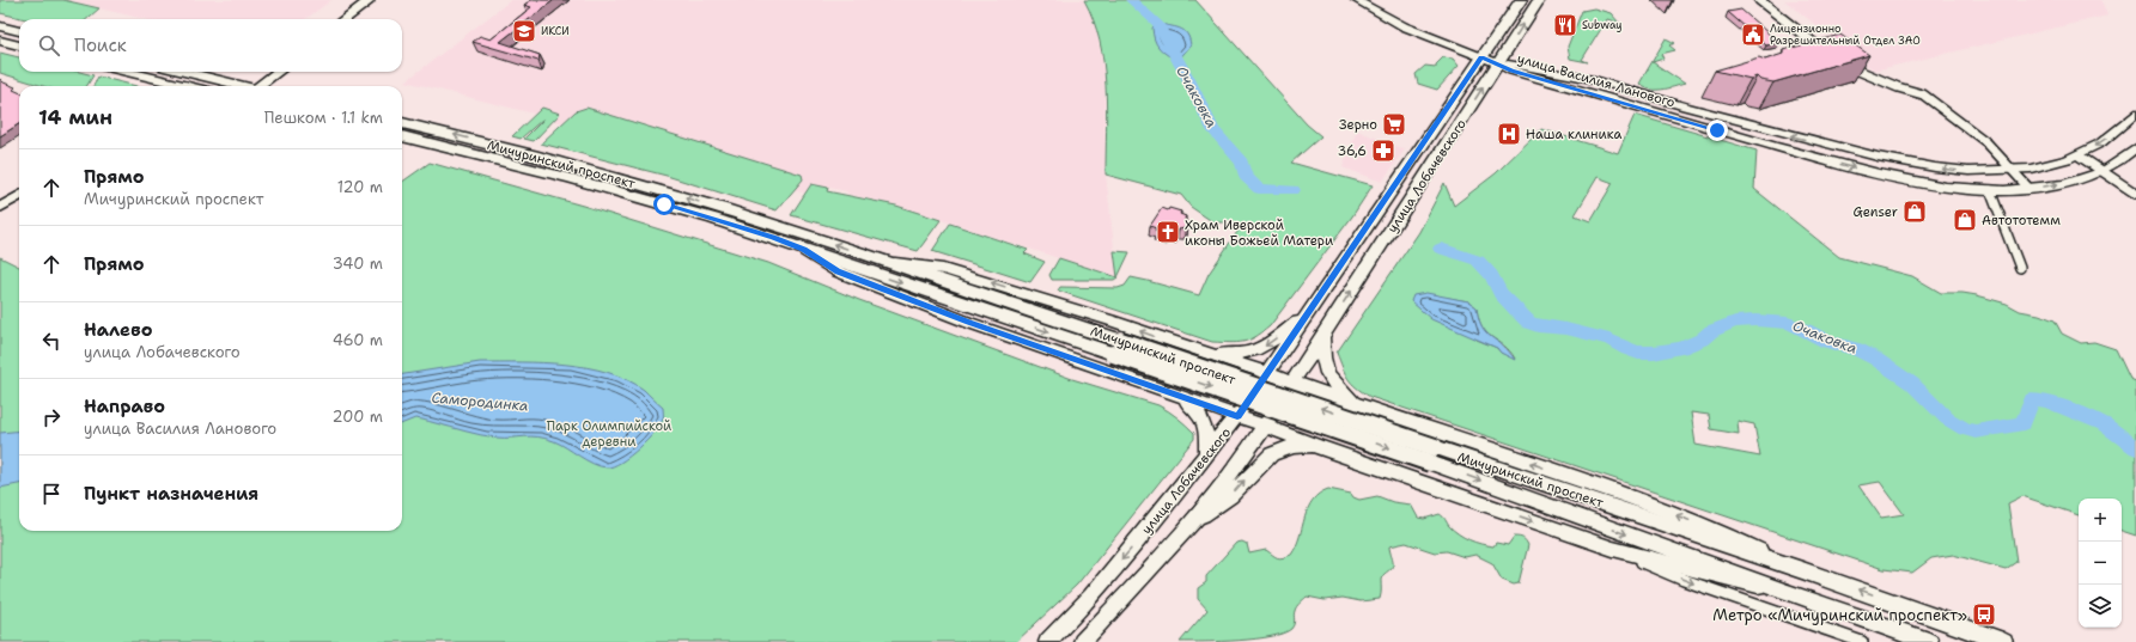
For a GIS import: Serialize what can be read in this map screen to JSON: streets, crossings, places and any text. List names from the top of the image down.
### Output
{
  "streets": {
    "main road": ["Мичуринский проспект", "улица Лобачевского"],
    "street": ["улица Василия Ланового"]
  },
  "crossings": [
    ["улица Василия Ланового", "улица Лобачевского"]
  ],
  "water": ["Очаковка", "Самородинка"],
  "parks": ["Парк Олимпийской деревни"],
  "places": {
    "restaurant": ["Subway"],
    "school or university": ["ИКСИ"],
    "public building": ["Лицензионно Разрешительный Отдел ЗАО"],
    "supermarket": ["Зерно"],
    "hospital": ["Наша клиника"],
    "pharmacy": ["36,6"],
    "shop": ["Genser", "Автототемм"],
    "church": ["Храм Иверской иконы Божьей Матери"],
    "bus stop": ["Метро «Мичуринский проспект»"]
  },
  "page": {
    "search": "Поиск",
    "heading": ["14 мин", "Пешком · 1.1 km"],
    "list": [
      ["Прямо", "Мичуринский проспект", "120 m"],
      ["Прямо", "340 m"],
      ["Налево", "улица Лобачевского", "460 m"],
      ["Направо", "улица Василия Ланового", "200 m"],
      "Пункт назначения"
    ],
    "map_buttons": ["+", "−"]
  }
}
